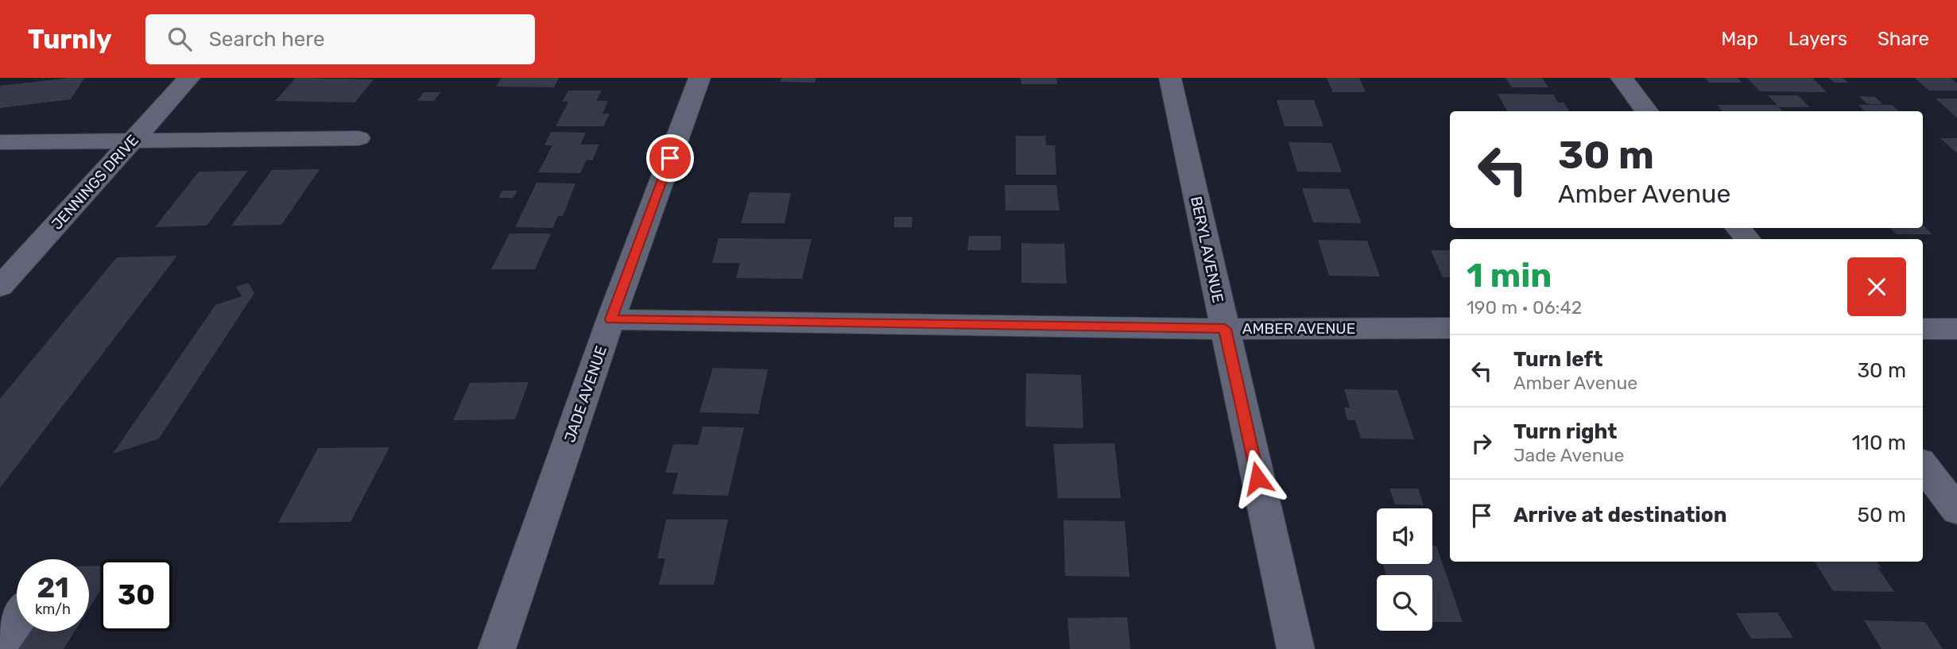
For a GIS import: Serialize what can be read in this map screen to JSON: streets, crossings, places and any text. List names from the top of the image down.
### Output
{
  "streets": {
    "street": [
      "JENNINGS DRIVE",
      "BERYL AVENUE",
      "AMBER AVENUE",
      "JADE AVENUE"
    ]
  },
  "crossings": [
    ["BERYL AVENUE", "AMBER AVENUE"],
    ["AMBER AVENUE", "JADE AVENUE"]
  ],
  "page": {
    "header": "Turnly",
    "search": "Search here",
    "nav": ["Map", "Layers", "Share"],
    "turn": ["30 m", "Amber Avenue"],
    "heading": ["1 min", "190 m · 06:42"],
    "list": [
      {
        "name": "Turn left",
        "note": "Amber Avenue",
        "value": "30 m"
      },
      {
        "name": "Turn right",
        "note": "Jade Avenue",
        "value": "110 m"
      },
      {
        "name": "Arrive at destination",
        "value": "50 m"
      }
    ],
    "speed": "21 km/h",
    "limit": "30"
  }
}
